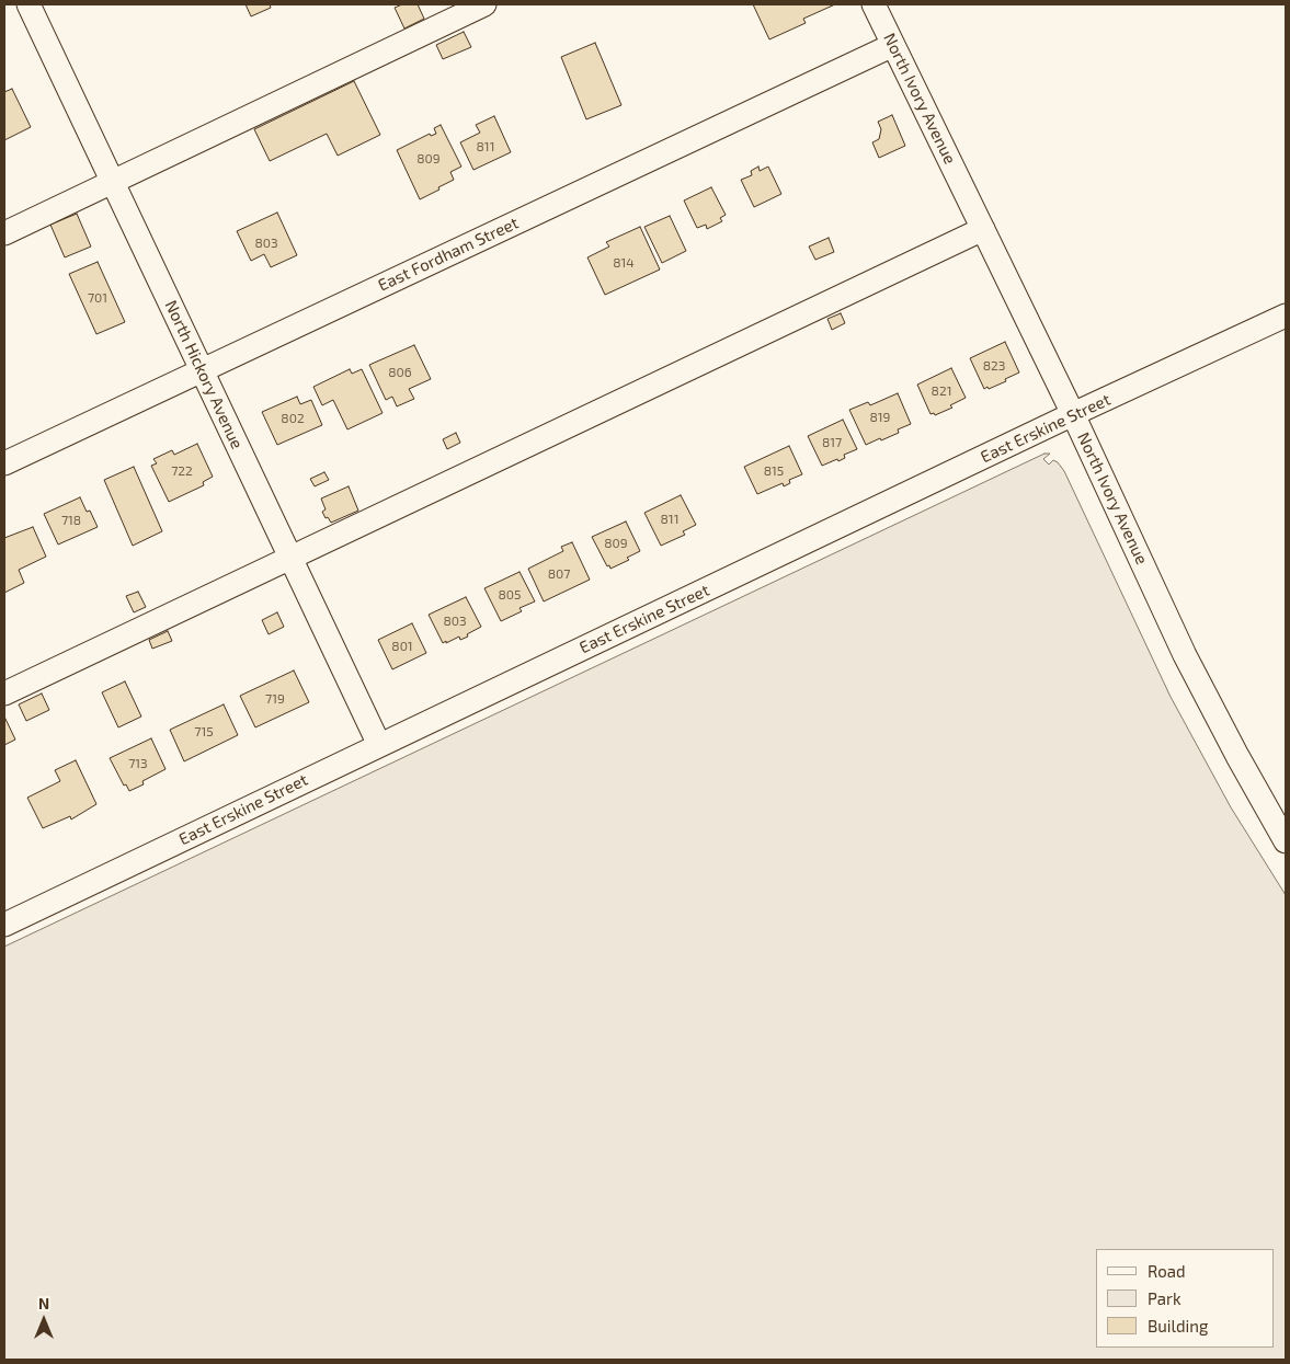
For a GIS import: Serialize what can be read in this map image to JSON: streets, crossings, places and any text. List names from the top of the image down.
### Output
{
  "streets": {
    "street": [
      "North Ivory Avenue",
      "East Fordham Street",
      "North Hickory Avenue",
      "East Erskine Street"
    ]
  },
  "crossings": [
    ["North Ivory Avenue", "East Fordham Street"],
    ["North Ivory Avenue", "East Erskine Street"],
    ["East Fordham Street", "North Hickory Avenue"],
    ["North Hickory Avenue", "East Erskine Street"]
  ],
  "house_numbers": [
    "811",
    "809",
    "803",
    "814",
    "701",
    "823",
    "806",
    "821",
    "819",
    "802",
    "817",
    "722",
    "815",
    "811",
    "718",
    "809",
    "807",
    "805",
    "803",
    "801",
    "719",
    "715",
    "713"
  ],
  "legend": ["Road", "Park", "Building"],
  "north": "top"
}
